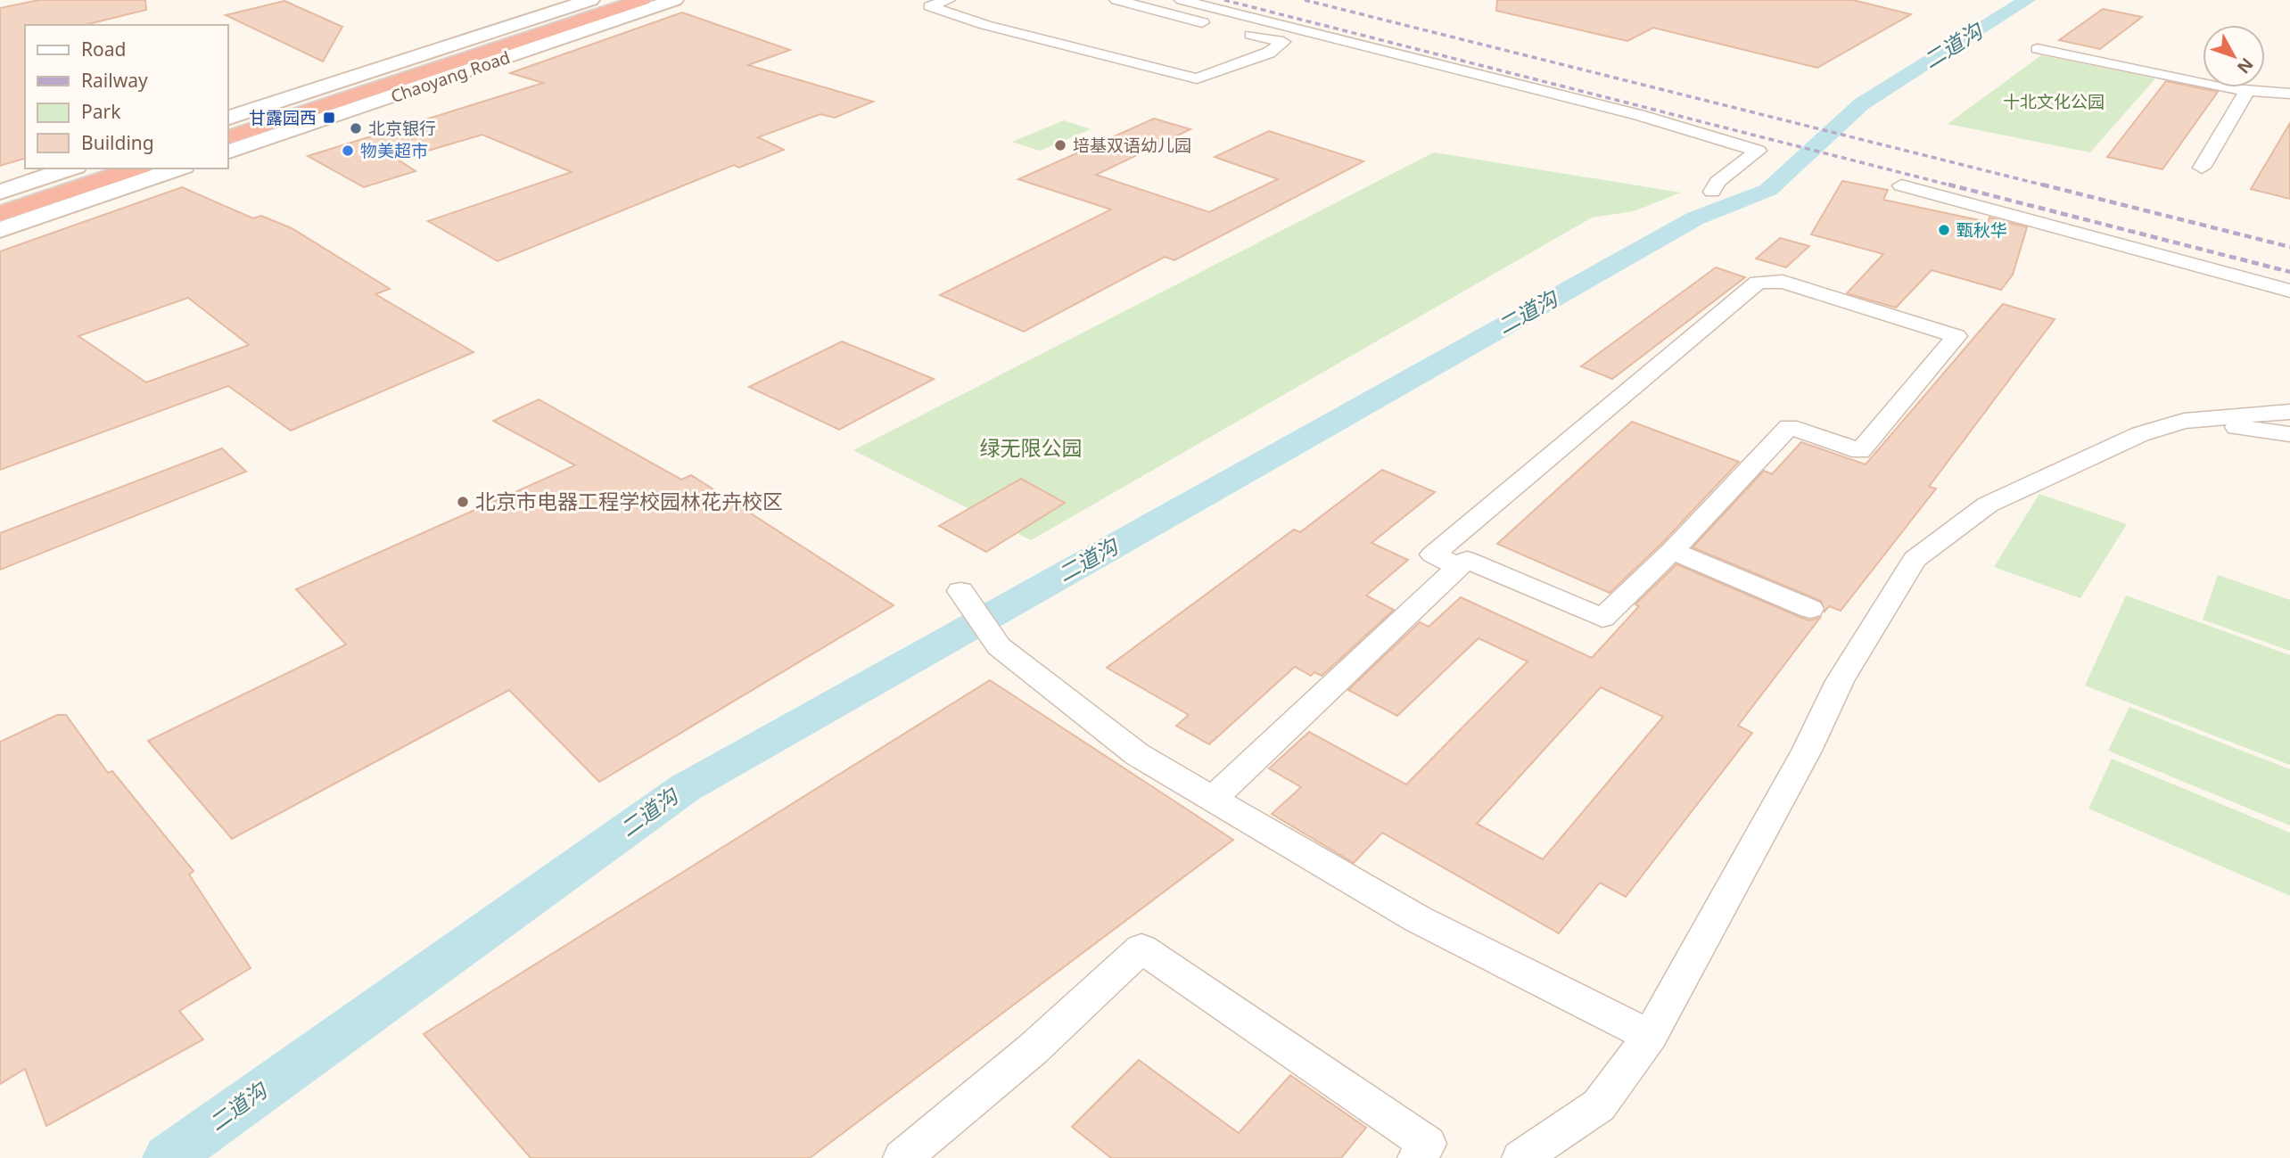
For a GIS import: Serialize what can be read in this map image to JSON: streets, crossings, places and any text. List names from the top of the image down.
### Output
{
  "streets": {
    "highway": ["Chaoyang Road"]
  },
  "water": ["二道沟"],
  "parks": ["十北文化公园", "绿无限公园"],
  "places": {
    "transit": ["甘露园西"],
    "other": [
      "北京银行",
      "培基双语幼儿园",
      "物美超市",
      "甄秋华",
      "北京市电器工程学校园林花卉校区"
    ]
  },
  "legend": [
    "Road",
    "Railway",
    "Park",
    "Building"
  ],
  "north": "bottom right"
}
